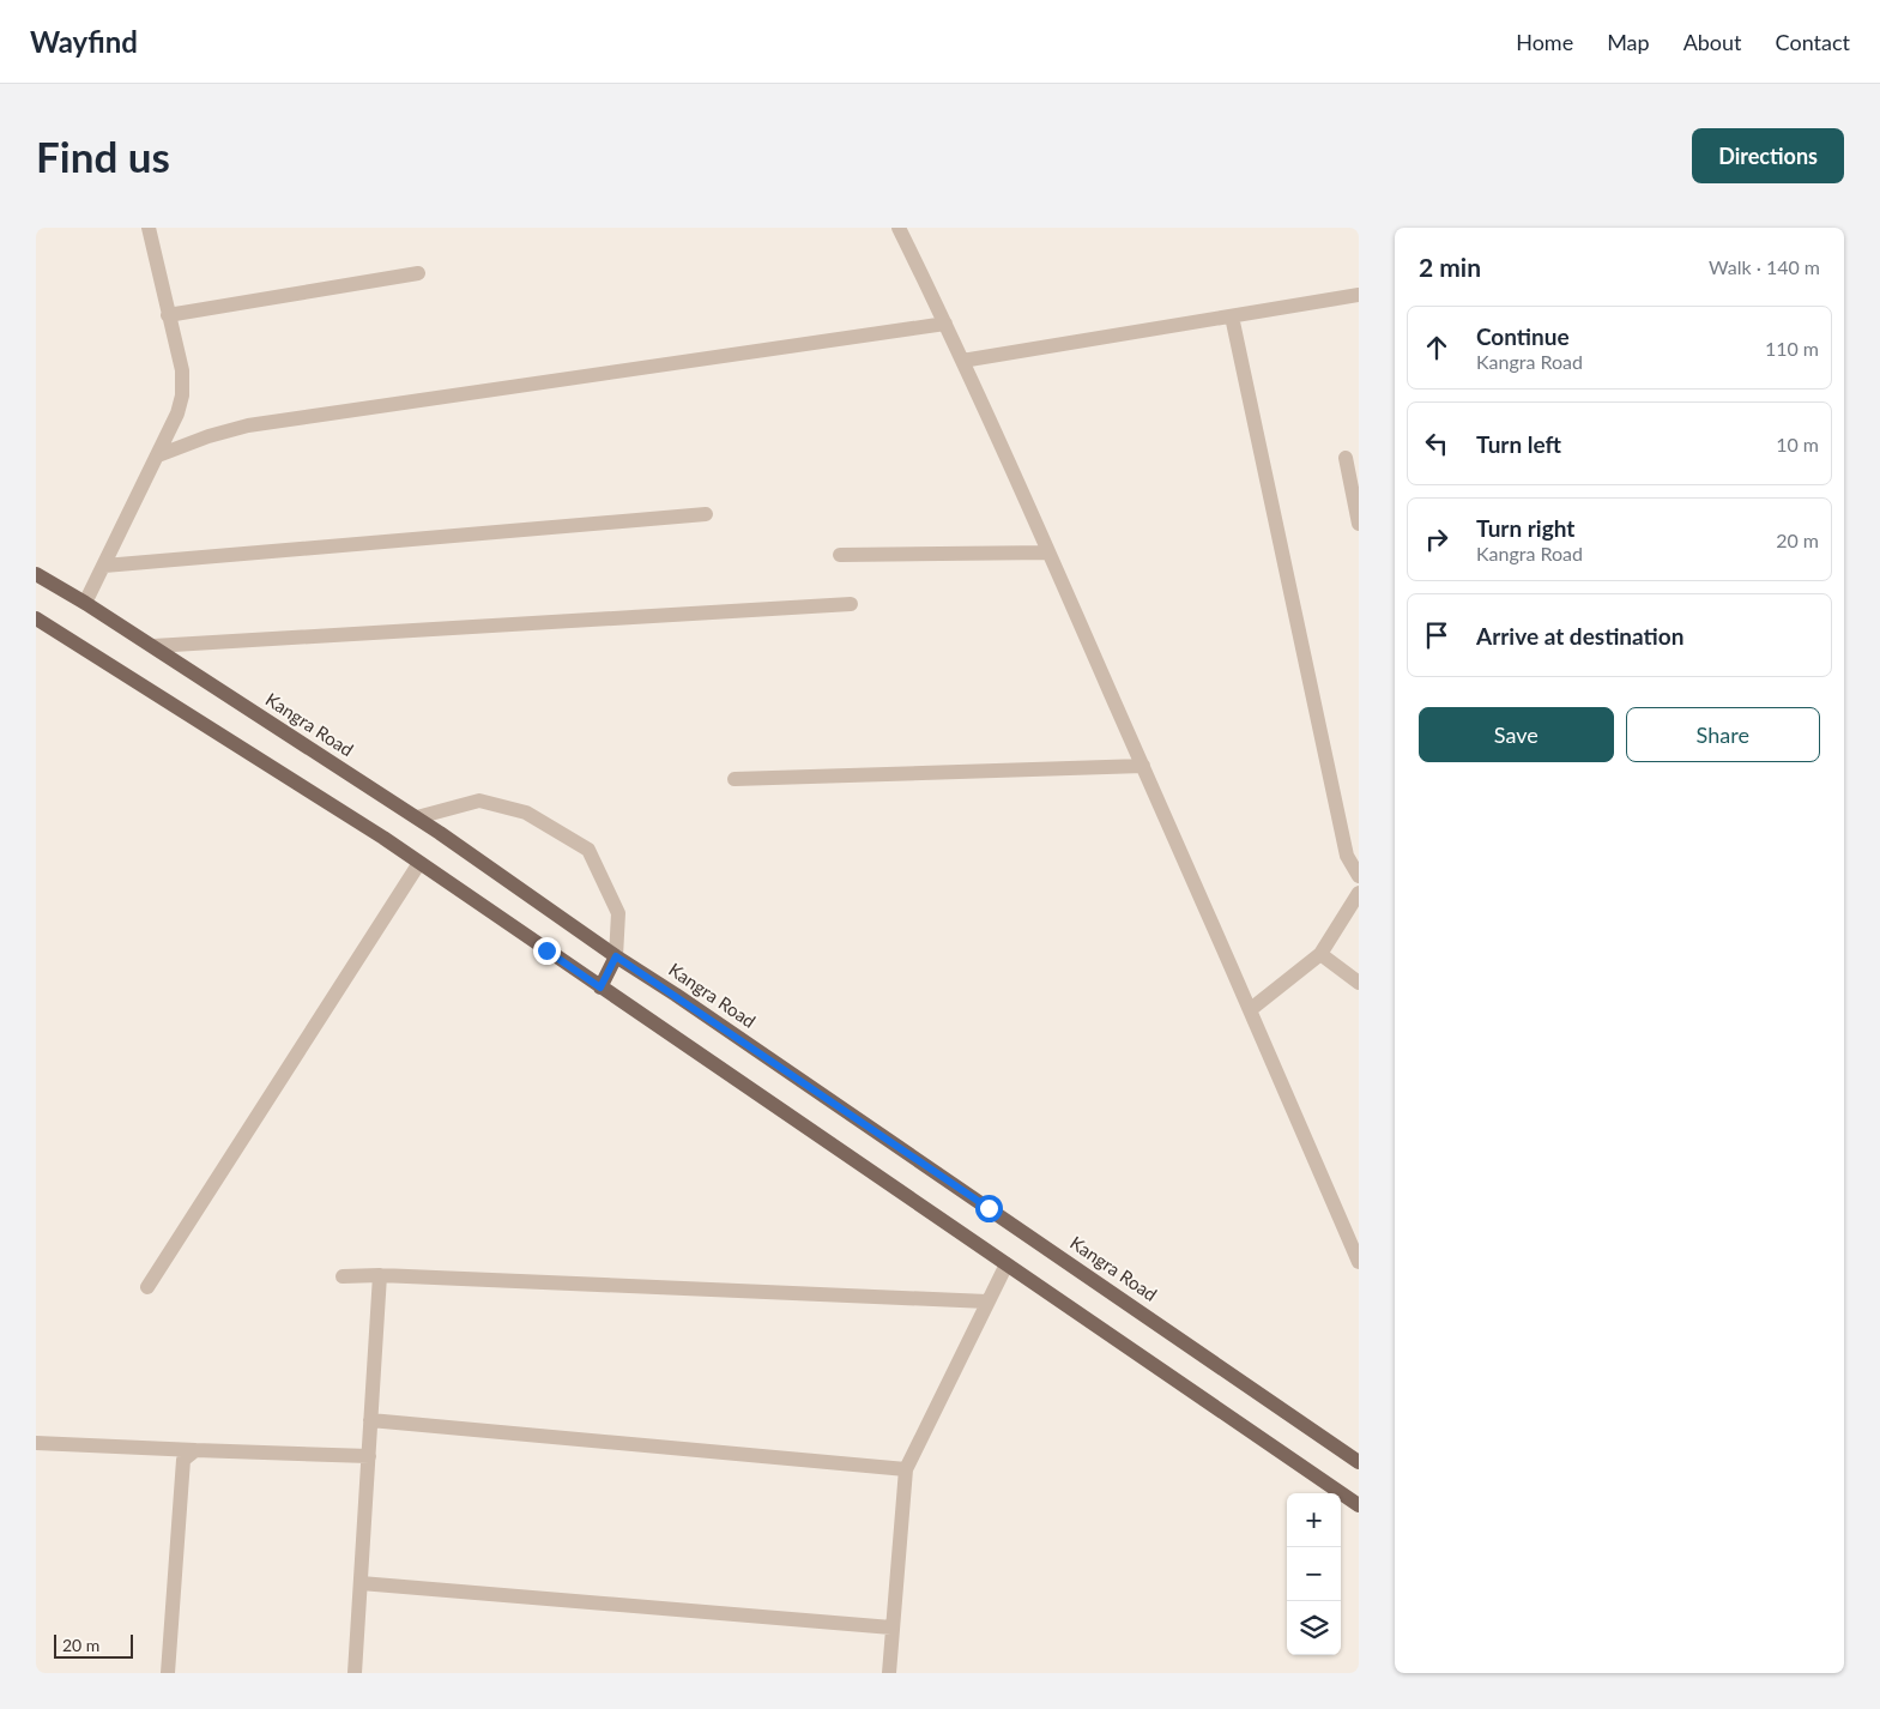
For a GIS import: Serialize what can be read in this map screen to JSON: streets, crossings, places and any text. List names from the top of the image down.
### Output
{
  "streets": {
    "main road": ["Kangra Road"]
  },
  "scale_bar": "20 m",
  "page": {
    "header": "Wayfind",
    "nav": [
      "Home",
      "Map",
      "About",
      "Contact"
    ],
    "buttons": [
      "Directions",
      ["Save", "Share"]
    ],
    "title": "Find us",
    "heading": ["2 min", "Walk · 140 m"],
    "list": [
      ["Continue", "Kangra Road", "110 m"],
      ["Turn left", "10 m"],
      ["Turn right", "Kangra Road", "20 m"],
      "Arrive at destination"
    ],
    "map_buttons": ["+", "−"],
    "scale": "20 m"
  }
}
